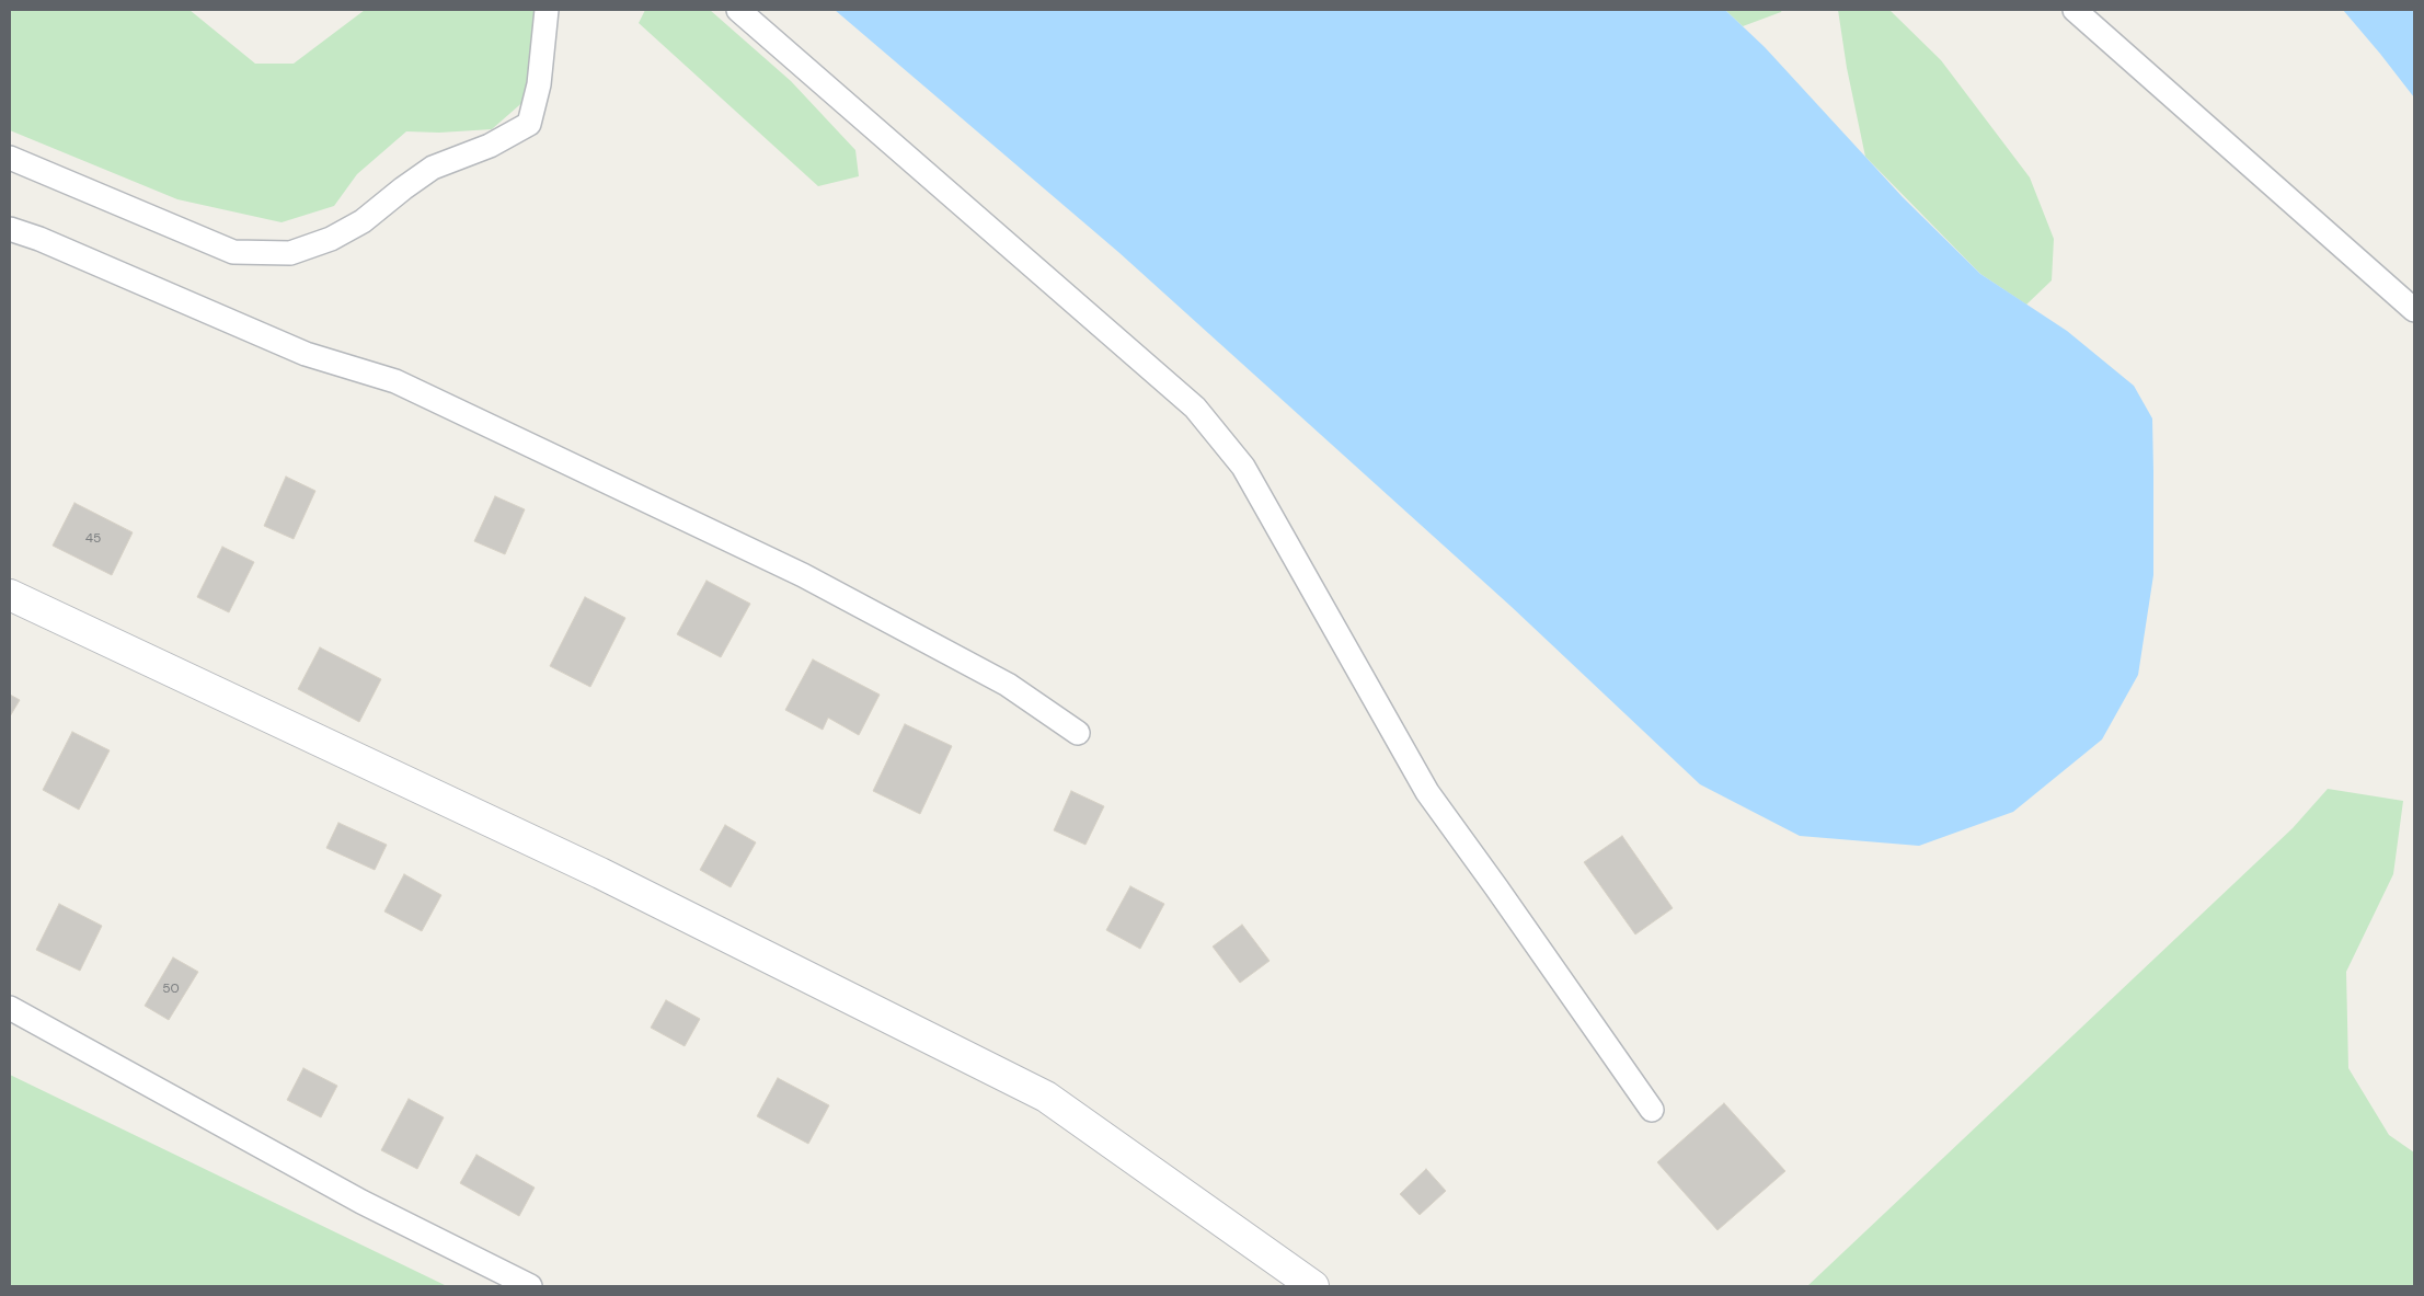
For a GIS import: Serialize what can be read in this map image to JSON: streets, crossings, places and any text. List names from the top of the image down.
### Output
{
  "house_numbers": ["45", "50"]
}
